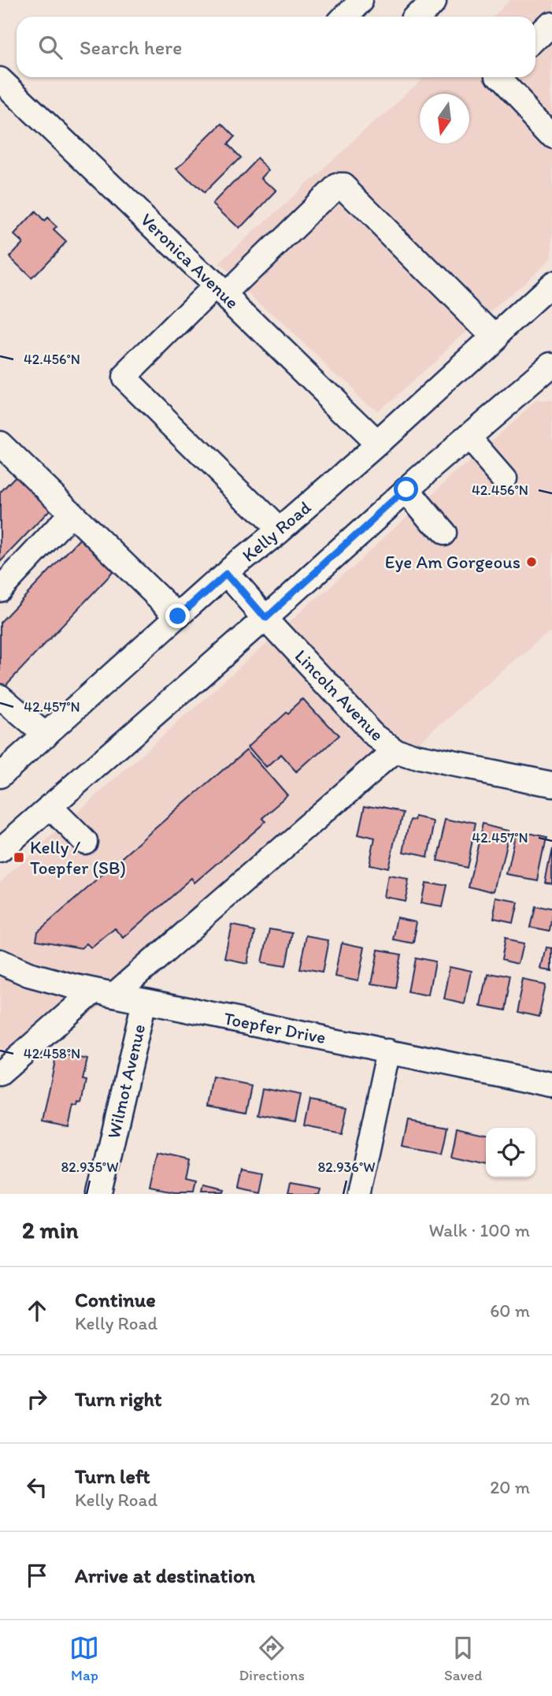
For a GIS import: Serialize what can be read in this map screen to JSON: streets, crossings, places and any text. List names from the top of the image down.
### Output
{
  "streets": {
    "street": [
      "Veronica Avenue",
      "Kelly Road",
      "Lincoln Avenue",
      "Toepfer Drive",
      "Wilmot Avenue"
    ]
  },
  "crossings": [
    ["Veronica Avenue", "Kelly Road"],
    ["Kelly Road", "Lincoln Avenue"],
    ["Toepfer Drive", "Wilmot Avenue"]
  ],
  "places": {
    "other": ["Eye Am Gorgeous"],
    "transit": ["Kelly / Toepfer (SB)"]
  },
  "north": "bottom",
  "page": {
    "search": "Search here",
    "heading": ["2 min", "Walk · 100 m"],
    "list": [
      ["Continue", "Kelly Road", "60 m"],
      ["Turn right", "20 m"],
      ["Turn left", "Kelly Road", "20 m"],
      "Arrive at destination"
    ],
    "nav": ["Map", "Directions", "Saved"]
  },
  "coordinates": [
    "42.456°N",
    "42.457°N",
    "42.458°N",
    "82.935°W",
    "82.936°W"
  ]
}
